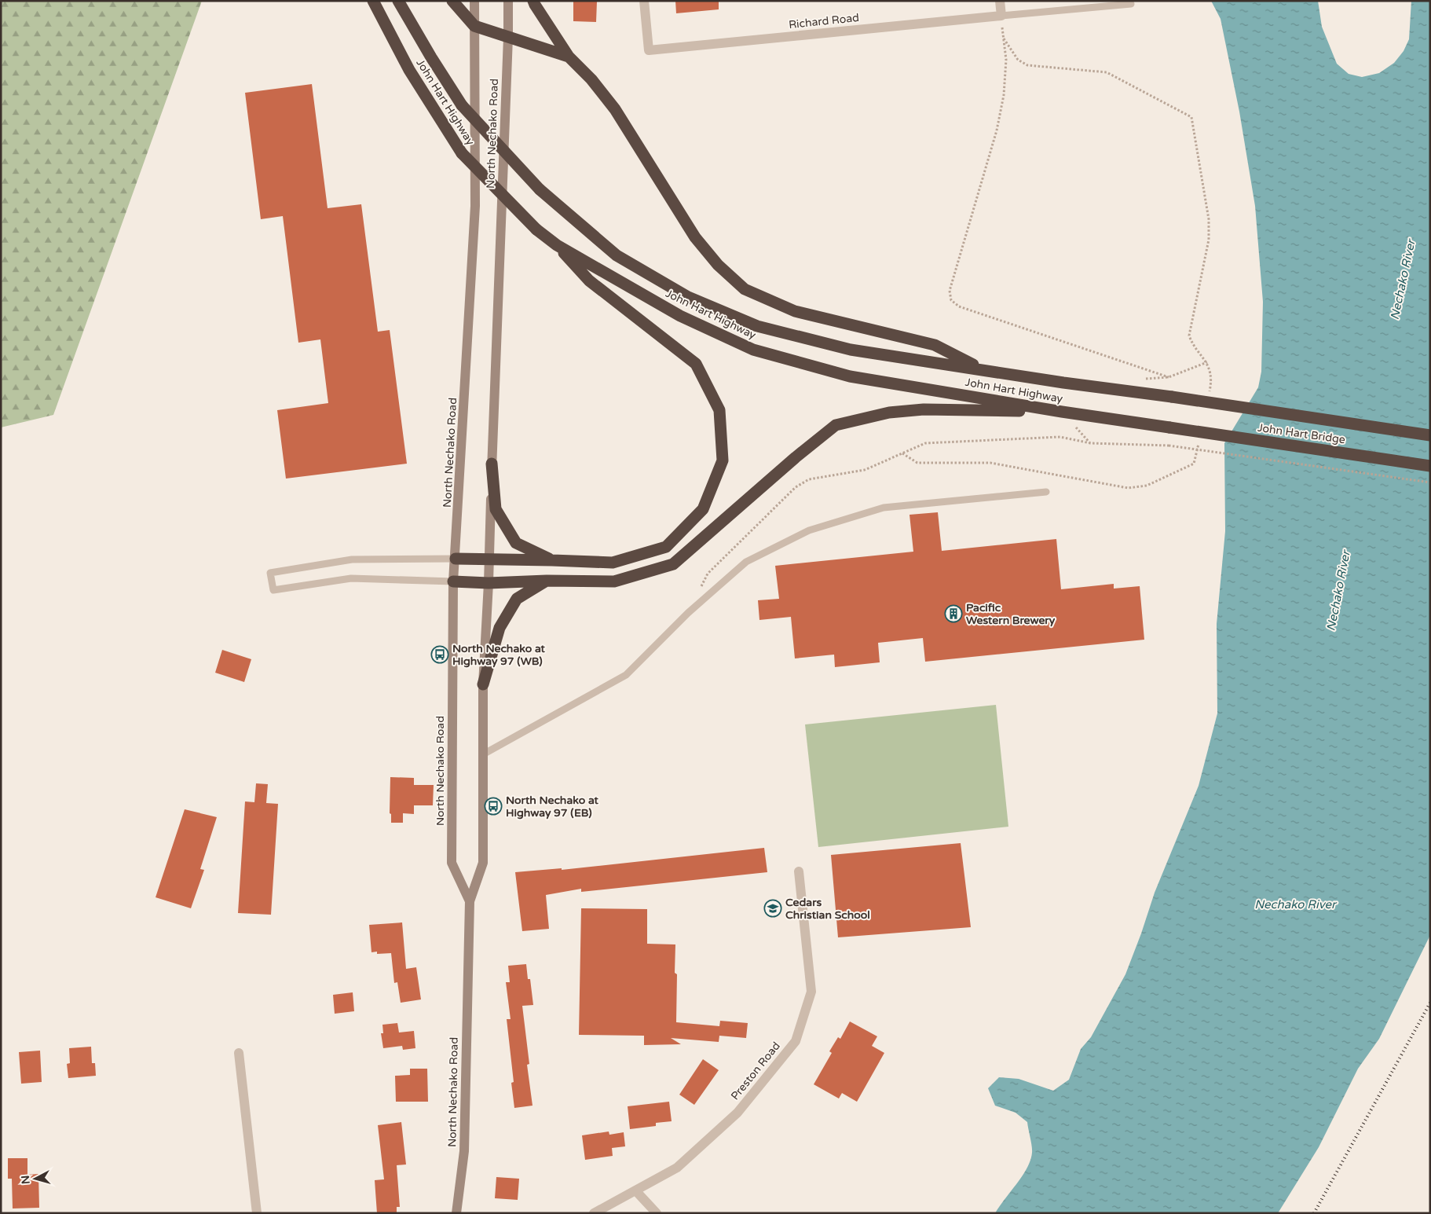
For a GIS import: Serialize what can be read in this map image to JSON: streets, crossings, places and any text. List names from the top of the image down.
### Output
{
  "streets": {
    "highway": ["John Hart Highway", "John Hart Bridge"],
    "main road": ["North Nechako Road"],
    "street": ["Richard Road", "Preston Road"]
  },
  "crossings": [
    ["John Hart Highway", "John Hart Bridge"]
  ],
  "water": ["Nechako River"],
  "places": {
    "building": ["Pacific Western Brewery"],
    "bus stop": ["North Nechako at Highway 97 (WB)", "North Nechako at Highway 97 (EB)"],
    "school or university": ["Cedars Christian School"]
  },
  "north": "left"
}
